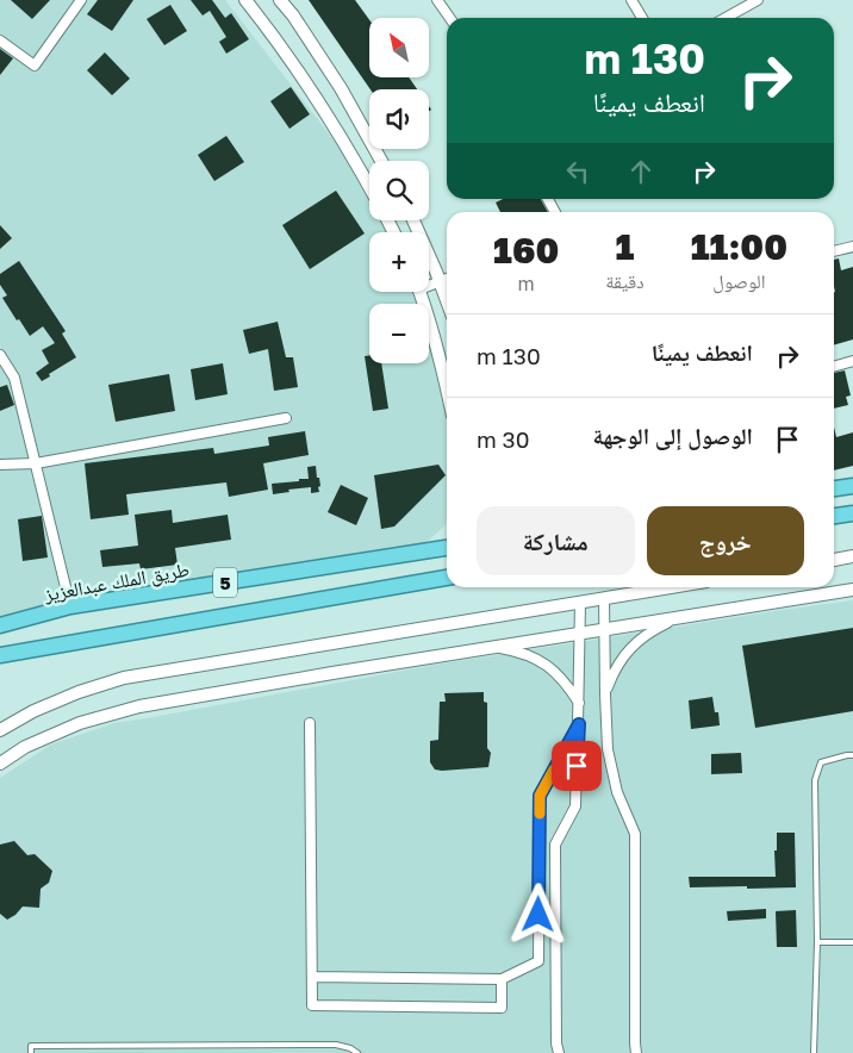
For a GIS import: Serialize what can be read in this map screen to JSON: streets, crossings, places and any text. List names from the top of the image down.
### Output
{
  "streets": {
    "highway": ["طريق الملك عبدالعزيز", "5"]
  },
  "north": "top left",
  "page": {
    "map_buttons": ["+", "−"],
    "turn": ["130 m", "انعطف يمينًا"],
    "eta": [
      "11:00",
      "الوصول",
      "1",
      "دقيقة",
      "160",
      "m"
    ],
    "list": [
      {
        "name": "انعطف يمينًا",
        "value": "130 m"
      },
      {
        "name": "الوصول إلى الوجهة",
        "value": "30 m"
      }
    ],
    "buttons": ["خروج", "مشاركة"]
  }
}
